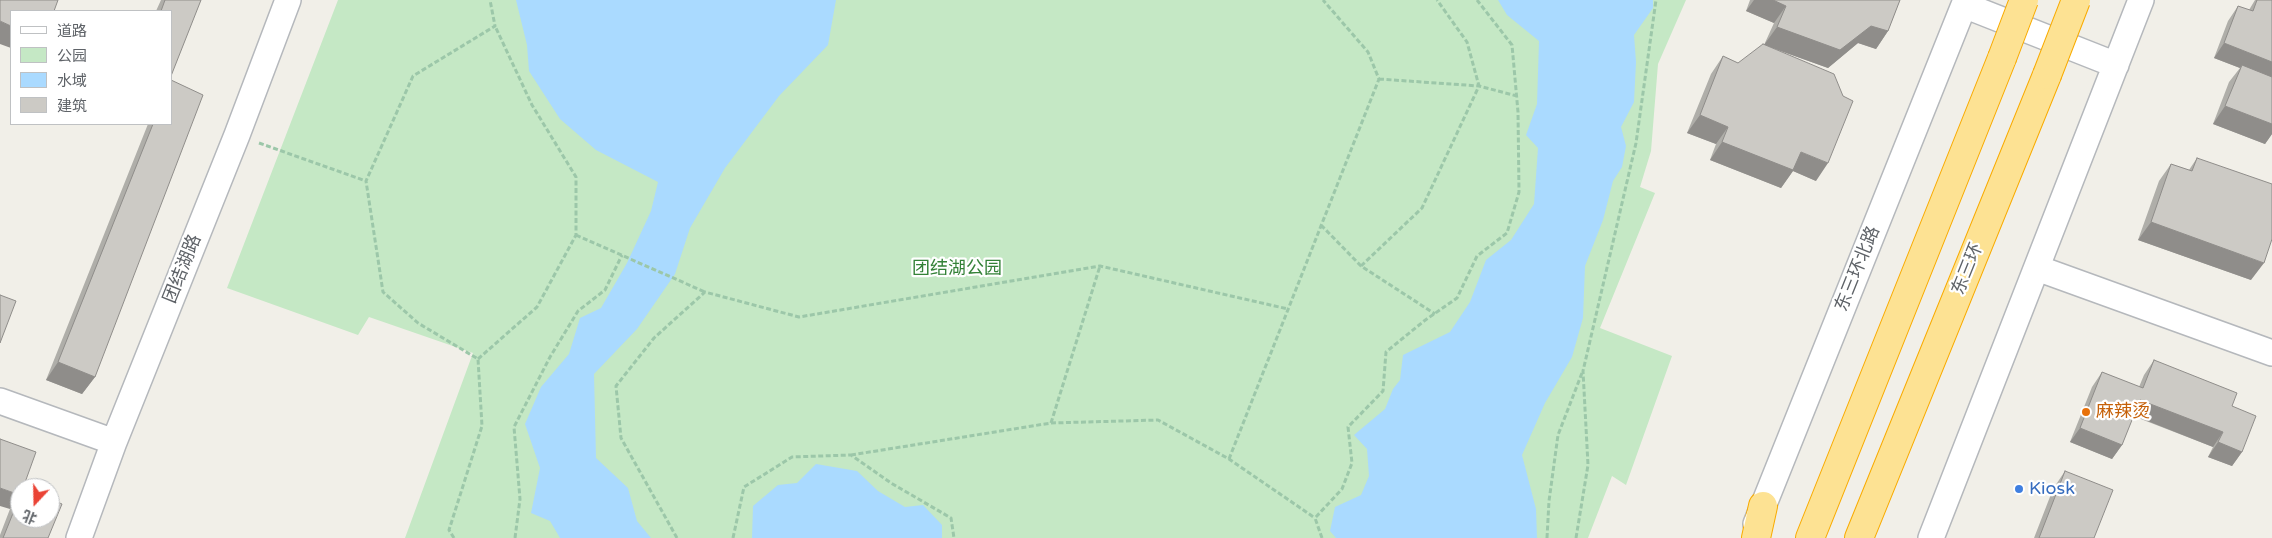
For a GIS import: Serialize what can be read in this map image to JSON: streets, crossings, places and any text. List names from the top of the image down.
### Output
{
  "streets": {
    "highway": ["东三环"],
    "street": ["团结湖路", "东三环北路"]
  },
  "parks": ["团结湖公园"],
  "places": ["麻辣烫", "Kiosk"],
  "legend": [
    "道路",
    "公园",
    "水域",
    "建筑"
  ],
  "north": "bottom"
}
